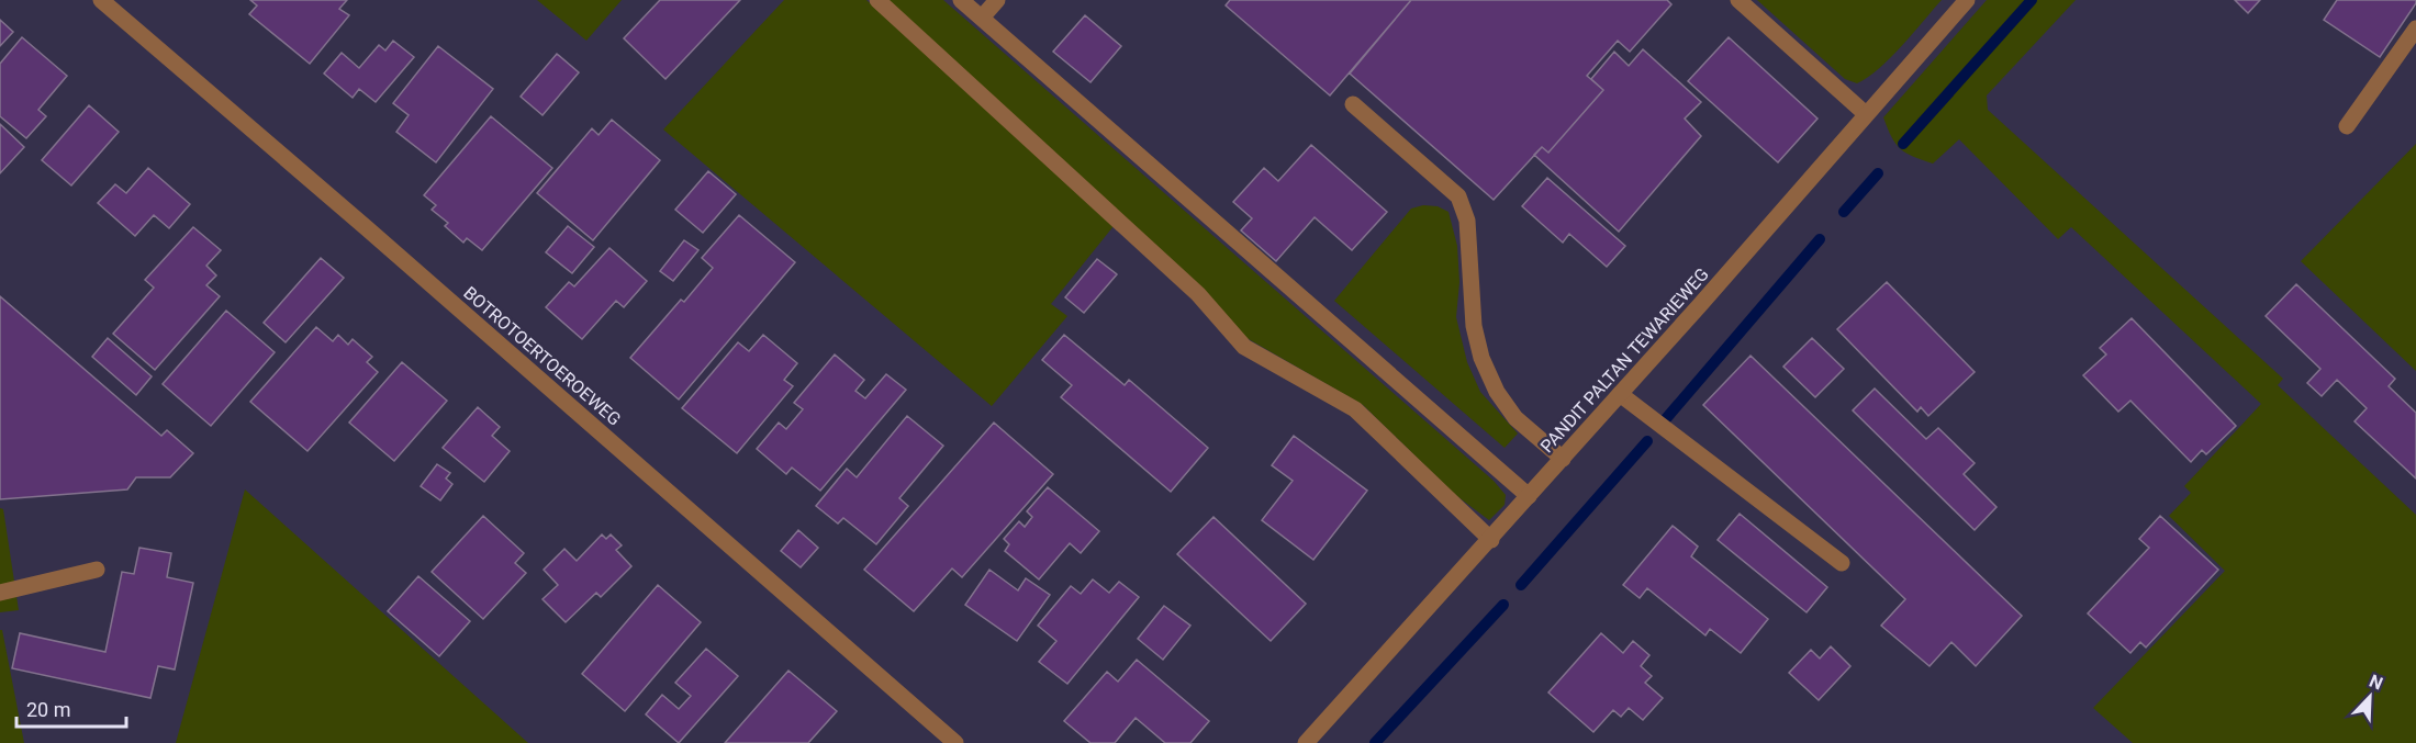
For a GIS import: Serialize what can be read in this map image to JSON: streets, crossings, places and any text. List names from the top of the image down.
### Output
{
  "streets": {
    "street": ["BOTROTOERTOEROEWEG", "PANDIT PALTAN TEWARIEWEG"]
  },
  "scale_bar": "20 m",
  "north": "top right"
}
